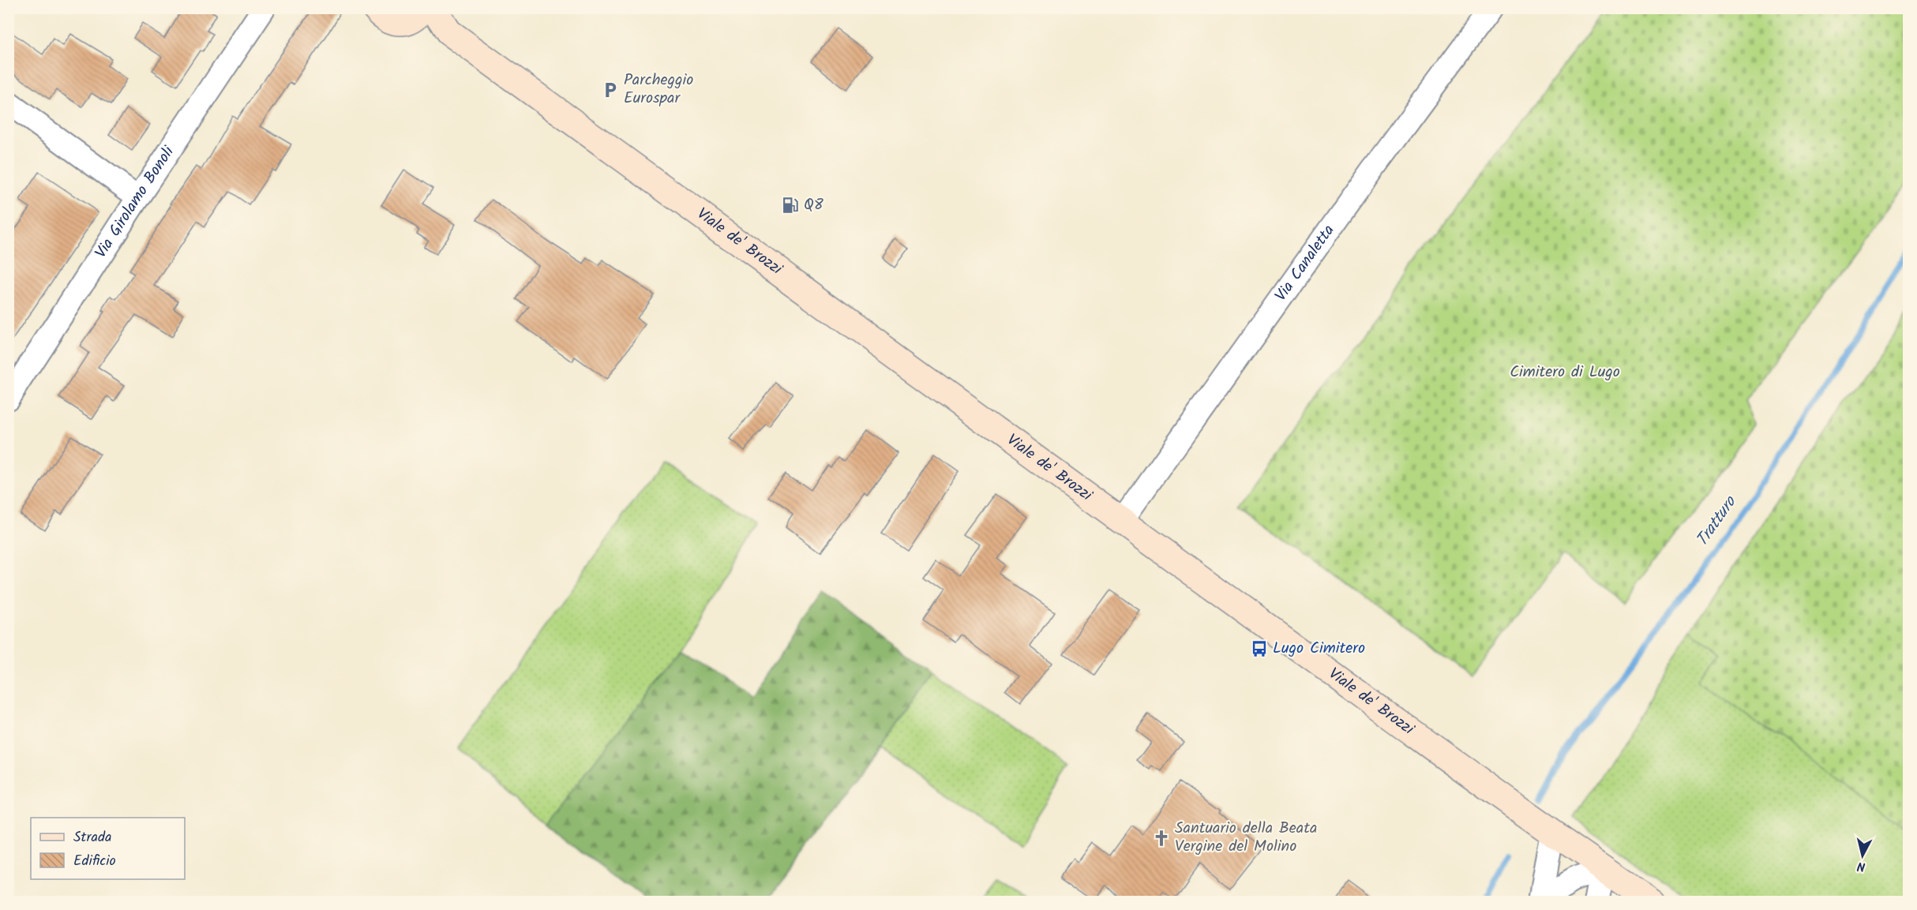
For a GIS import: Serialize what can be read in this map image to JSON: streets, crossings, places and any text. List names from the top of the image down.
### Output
{
  "streets": {
    "street": ["Via Girolamo Bonoli", "Viale de' Brozzi", "Via Canaletta"]
  },
  "crossings": [
    ["Viale de' Brozzi", "Via Canaletta"]
  ],
  "water": ["Tratturo"],
  "parks": ["Cimitero di Lugo"],
  "places": {
    "parking": ["Parcheggio Eurospar"],
    "fuel station": ["Q8"],
    "bus stop": ["Lugo Cimitero"],
    "church": ["Santuario della Beata Vergine del Molino"]
  },
  "legend": ["Strada", "Edificio"],
  "north": "bottom"
}
